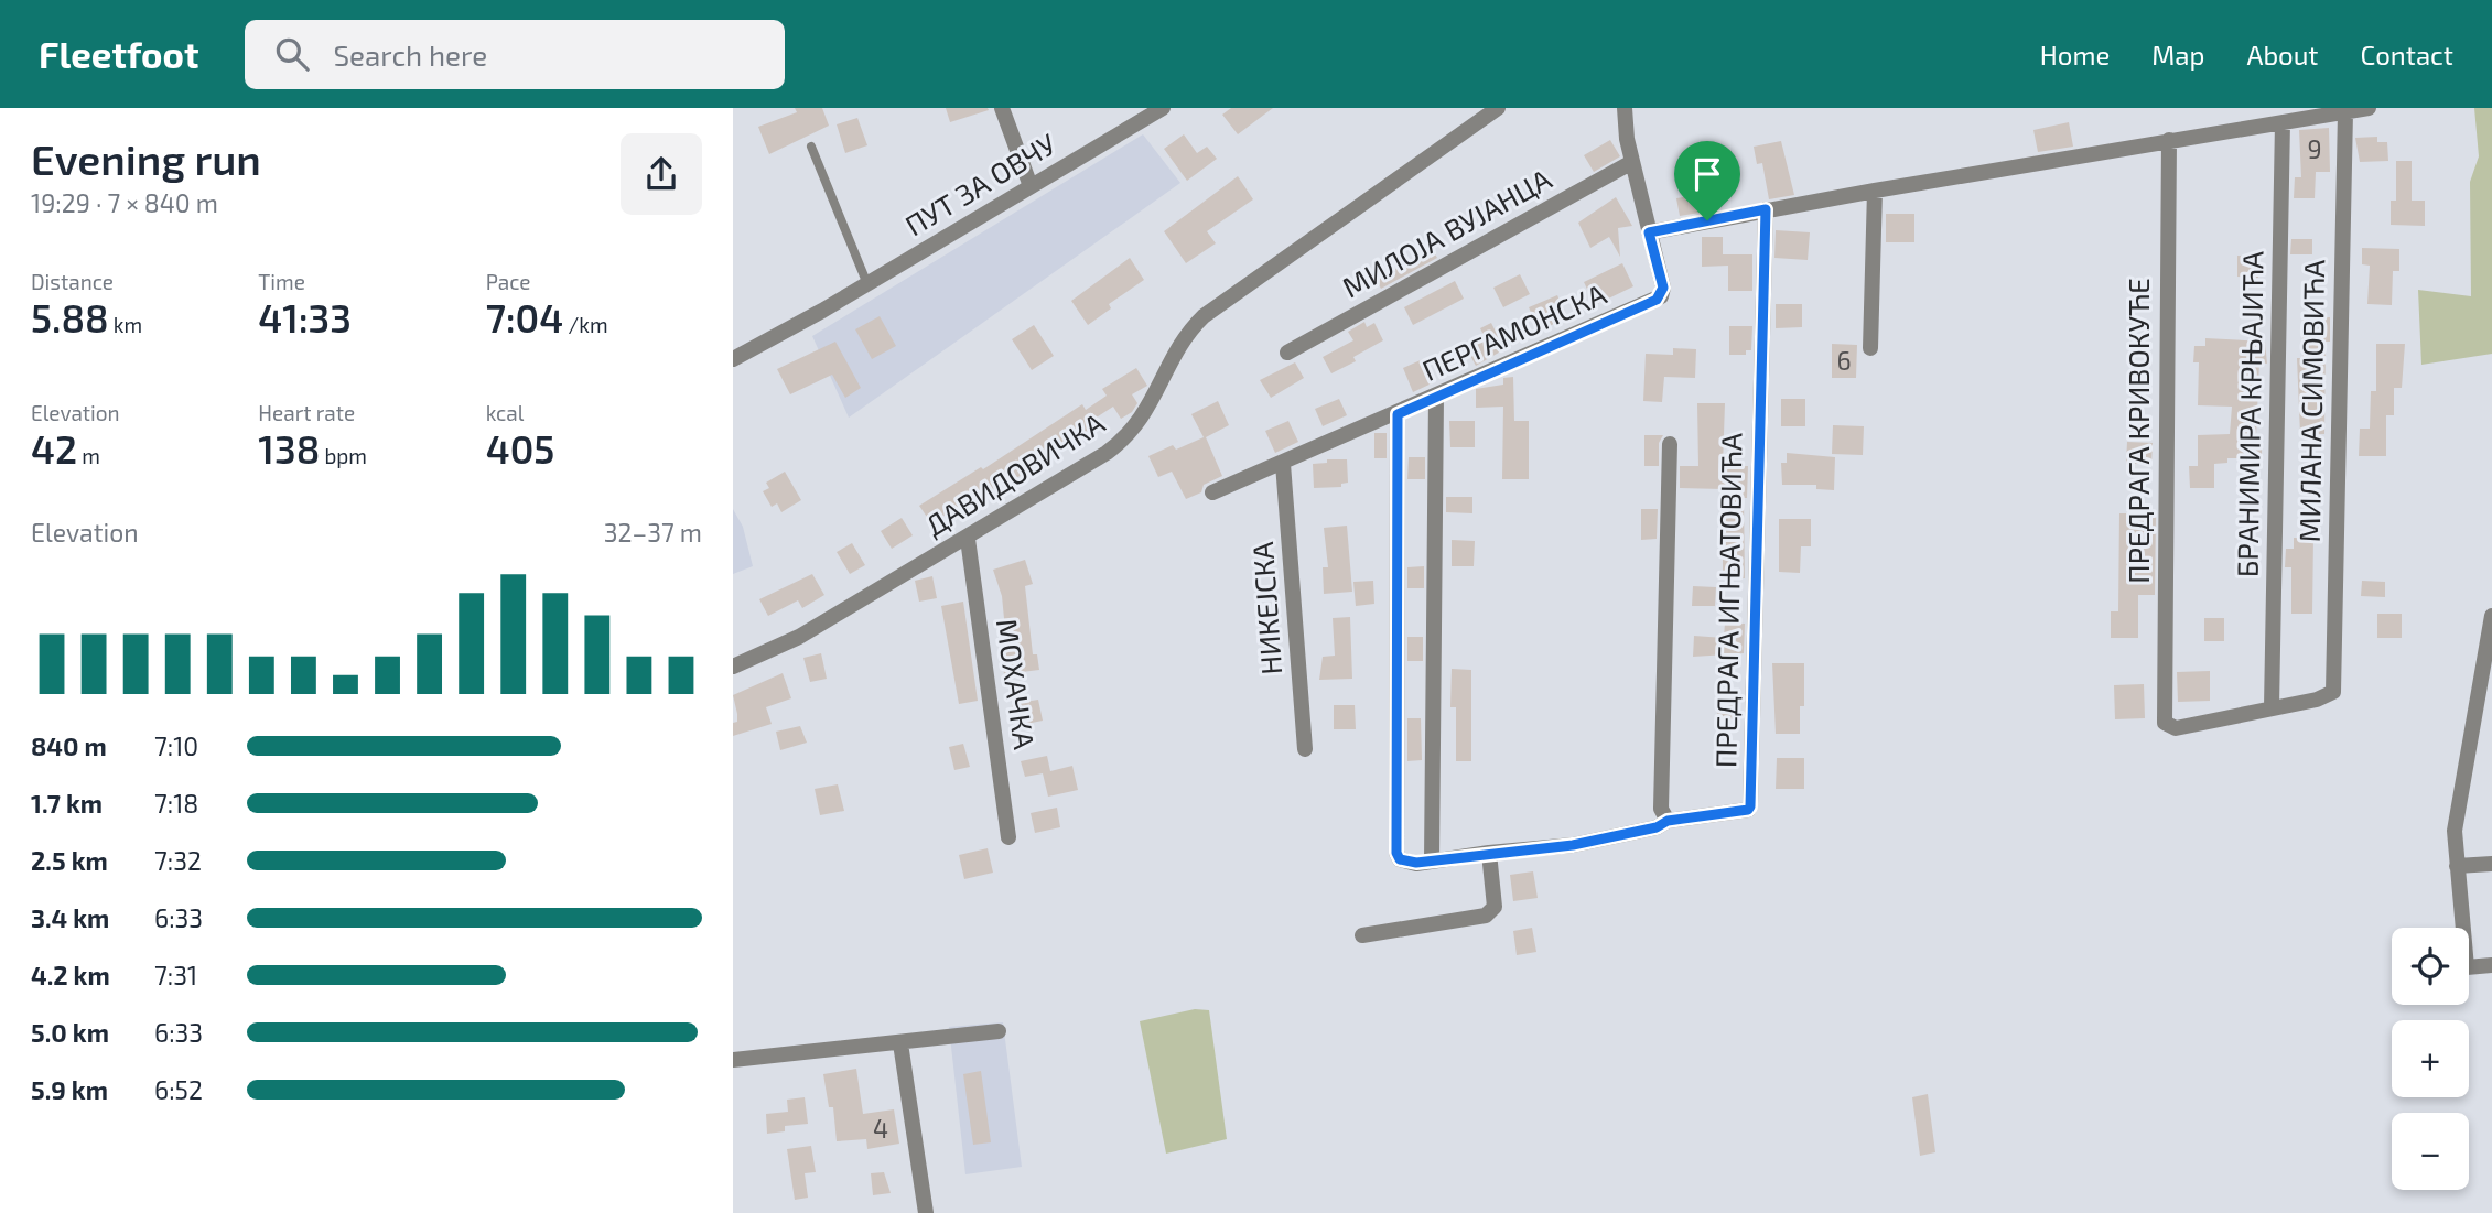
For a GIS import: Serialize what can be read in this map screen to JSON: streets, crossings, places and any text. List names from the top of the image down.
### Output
{
  "streets": {
    "street": [
      "ПУТ ЗА ОВЧУ",
      "МИЛОЈА ВУЈАНЦА",
      "ПЕРГАМОНСКА",
      "МИЛАНА СИМОВИЋА",
      "БРАНИМИРА КРЊАЈИЋА",
      "ПРЕДРАГА КРИВОКУЋЕ",
      "ДАВИДОВИЧКА",
      "ПРЕДРАГА ИГЊАТОВИЋА",
      "НИКЕЈСКА",
      "МОХАЧКА"
    ]
  },
  "crossings": [
    ["МИЛОЈА ВУЈАНЦА", "ПЕРГАМОНСКА"],
    ["ПЕРГАМОНСКА", "НИКЕЈСКА"],
    ["МИЛАНА СИМОВИЋА", "БРАНИМИРА КРЊАЈИЋА"],
    ["МИЛАНА СИМОВИЋА", "ПРЕДРАГА КРИВОКУЋЕ"],
    ["БРАНИМИРА КРЊАЈИЋА", "ПРЕДРАГА КРИВОКУЋЕ"],
    ["ДАВИДОВИЧКА", "МОХАЧКА"]
  ],
  "house_numbers": ["9", "6", "4"],
  "page": {
    "header": "Fleetfoot",
    "search": "Search here",
    "nav": [
      "Home",
      "Map",
      "About",
      "Contact"
    ],
    "heading": ["Evening run", "19:29 · 7 × 840 m"],
    "stats": [
      ["Distance", "5.88 km"],
      ["Time", "41:33"],
      ["Pace", "7:04 /km"],
      ["Elevation", "42 m"],
      ["Heart rate", "138 bpm"],
      ["kcal", "405"]
    ],
    "chart": ["Elevation", "32–37 m"],
    "list": [
      {
        "name": "840 m",
        "note": "7:10"
      },
      {
        "name": "1.7 km",
        "note": "7:18"
      },
      {
        "name": "2.5 km",
        "note": "7:32"
      },
      {
        "name": "3.4 km",
        "note": "6:33"
      },
      {
        "name": "4.2 km",
        "note": "7:31"
      },
      {
        "name": "5.0 km",
        "note": "6:33"
      },
      {
        "name": "5.9 km",
        "note": "6:52"
      }
    ],
    "map_buttons": ["+", "−"]
  }
}
